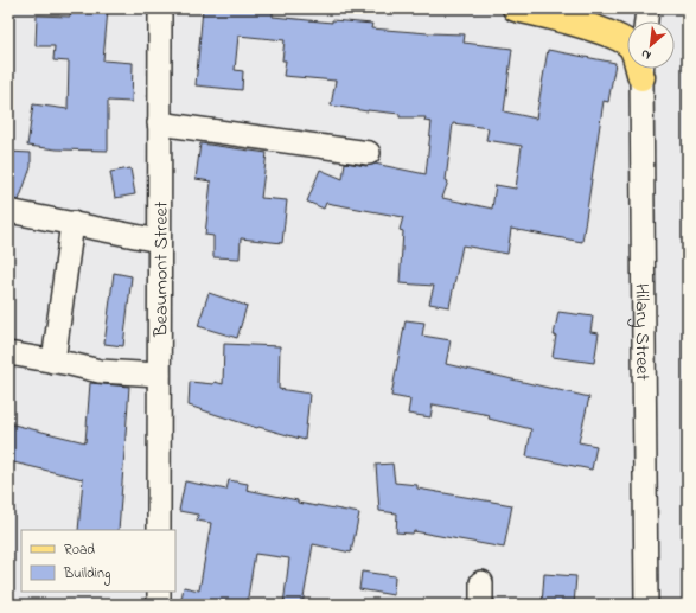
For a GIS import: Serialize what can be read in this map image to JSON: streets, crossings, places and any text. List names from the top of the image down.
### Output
{
  "streets": {
    "street": ["Beaumont Street", "Hilary Street"]
  },
  "legend": ["Road", "Building"],
  "north": "bottom left"
}
